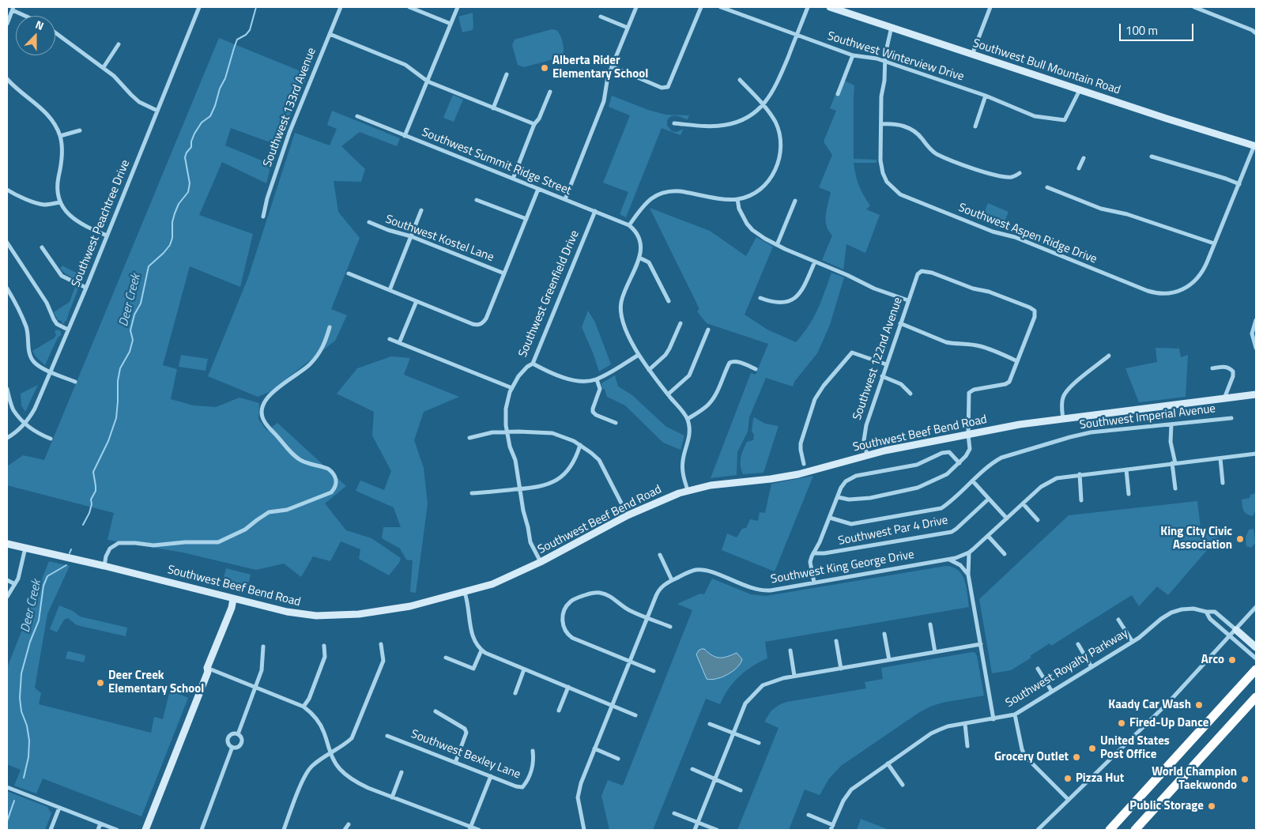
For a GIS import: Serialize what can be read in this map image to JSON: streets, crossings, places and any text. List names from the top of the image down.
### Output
{
  "streets": {
    "main road": ["Southwest Bull Mountain Road", "Southwest Beef Bend Road", "Southwest Royalty Parkway"],
    "street": [
      "Southwest Winterview Drive",
      "Southwest 133rd Avenue",
      "Southwest Summit Ridge Street",
      "Southwest Peachtree Drive",
      "Southwest Aspen Ridge Drive",
      "Southwest Kostel Lane",
      "Southwest Greenfield Drive",
      "Southwest 122nd Avenue",
      "Southwest Imperial Avenue",
      "Southwest Par 4 Drive",
      "Southwest King George Drive",
      "Southwest Bexley Lane"
    ]
  },
  "crossings": [
    ["Southwest Winterview Drive", "Southwest Bull Mountain Road"],
    ["Southwest Winterview Drive", "Southwest Aspen Ridge Drive"],
    ["Southwest Bull Mountain Road", "Southwest Aspen Ridge Drive"],
    ["Southwest Summit Ridge Street", "Southwest Greenfield Drive"],
    ["Southwest Greenfield Drive", "Southwest Beef Bend Road"],
    ["Southwest 122nd Avenue", "Southwest Beef Bend Road"]
  ],
  "water": ["Deer Creek"],
  "places": [
    "Alberta Rider Elementary School",
    "King City Civic Association",
    "Arco",
    "Deer Creek Elementary School",
    "Kaady Car Wash",
    "Fired-Up Dance",
    "United States Post Office",
    "Grocery Outlet",
    "Pizza Hut",
    "World Champion Taekwondo",
    "Public Storage"
  ],
  "scale_bar": "100 m",
  "north": "top"
}
